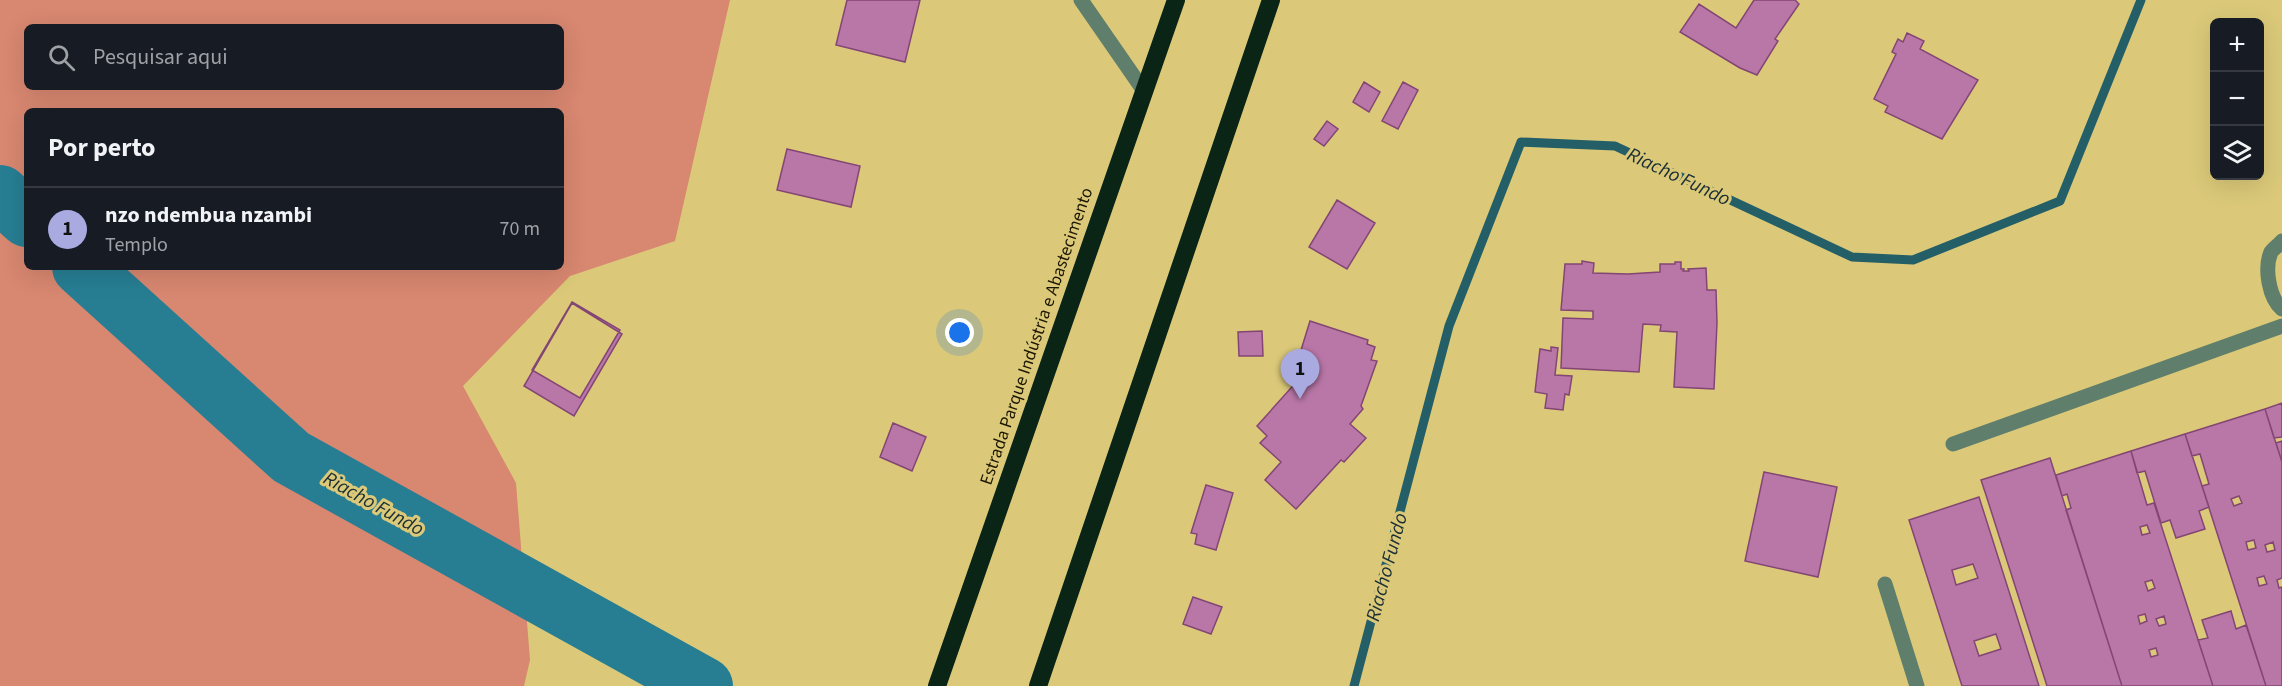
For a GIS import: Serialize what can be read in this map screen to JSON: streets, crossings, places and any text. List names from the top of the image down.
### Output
{
  "streets": {
    "highway": ["Estrada Parque Indústria e Abastecimento"]
  },
  "water": ["Riacho Fundo"],
  "page": {
    "map_buttons": ["+", "−"],
    "search": "Pesquisar aqui",
    "heading": "Por perto",
    "list": [
      {
        "mark": "1",
        "name": "nzo ndembua nzambi",
        "note": "Templo",
        "value": "70 m"
      }
    ],
    "pins": "1"
  }
}
